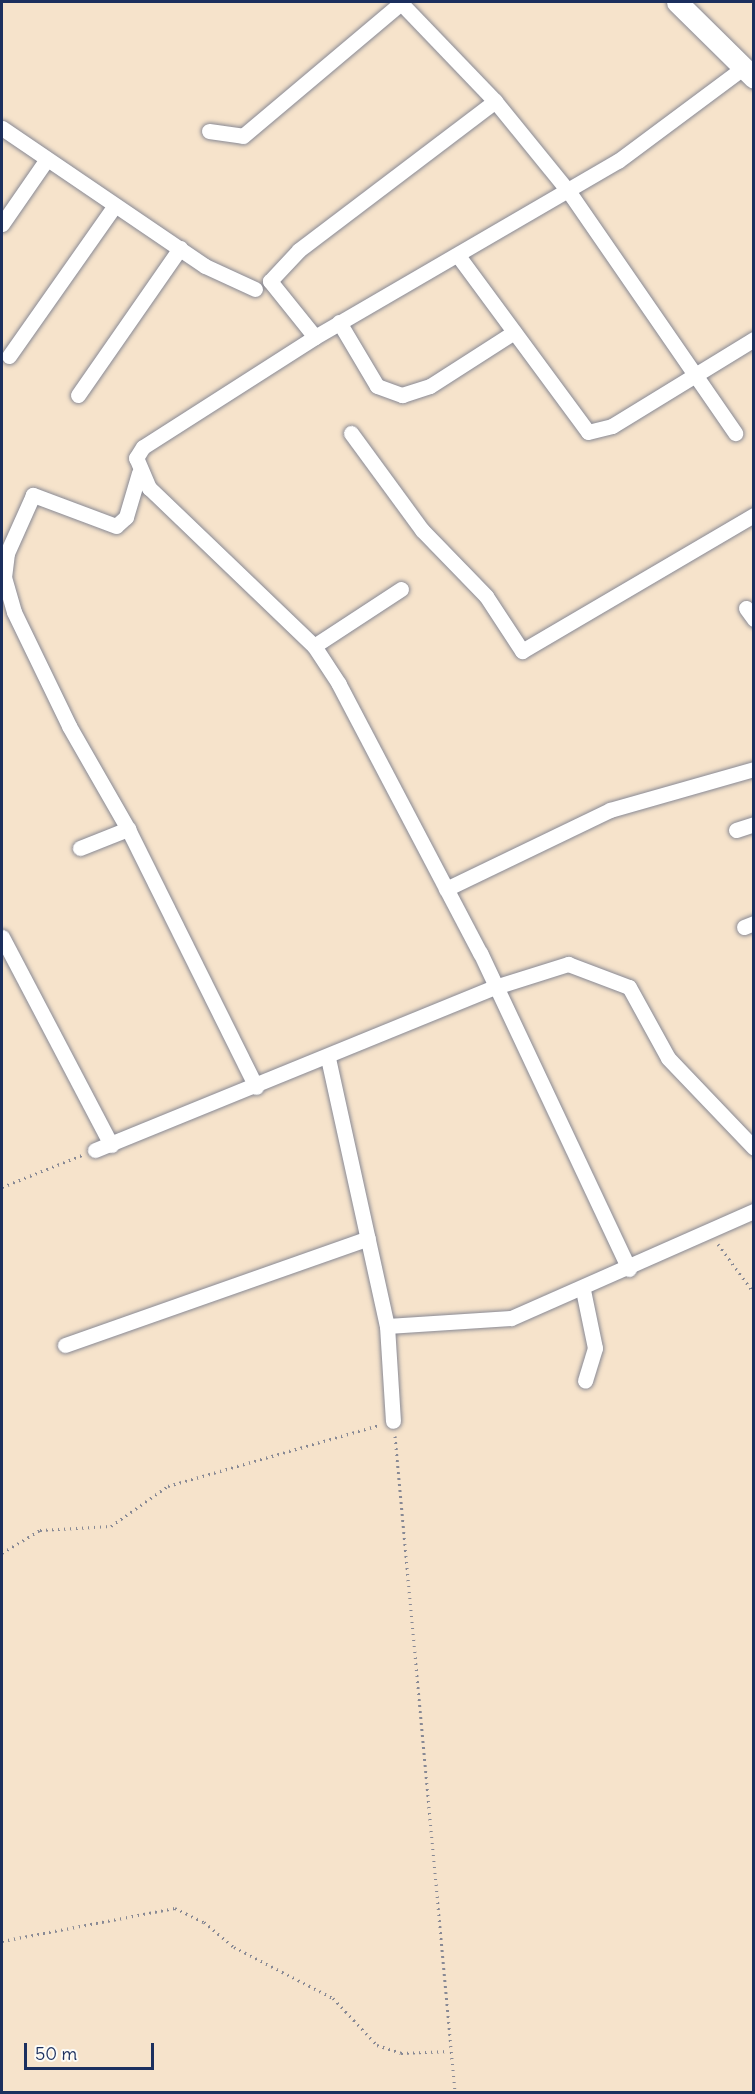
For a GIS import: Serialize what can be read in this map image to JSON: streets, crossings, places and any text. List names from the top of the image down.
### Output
{
  "scale_bar": "50 m"
}
